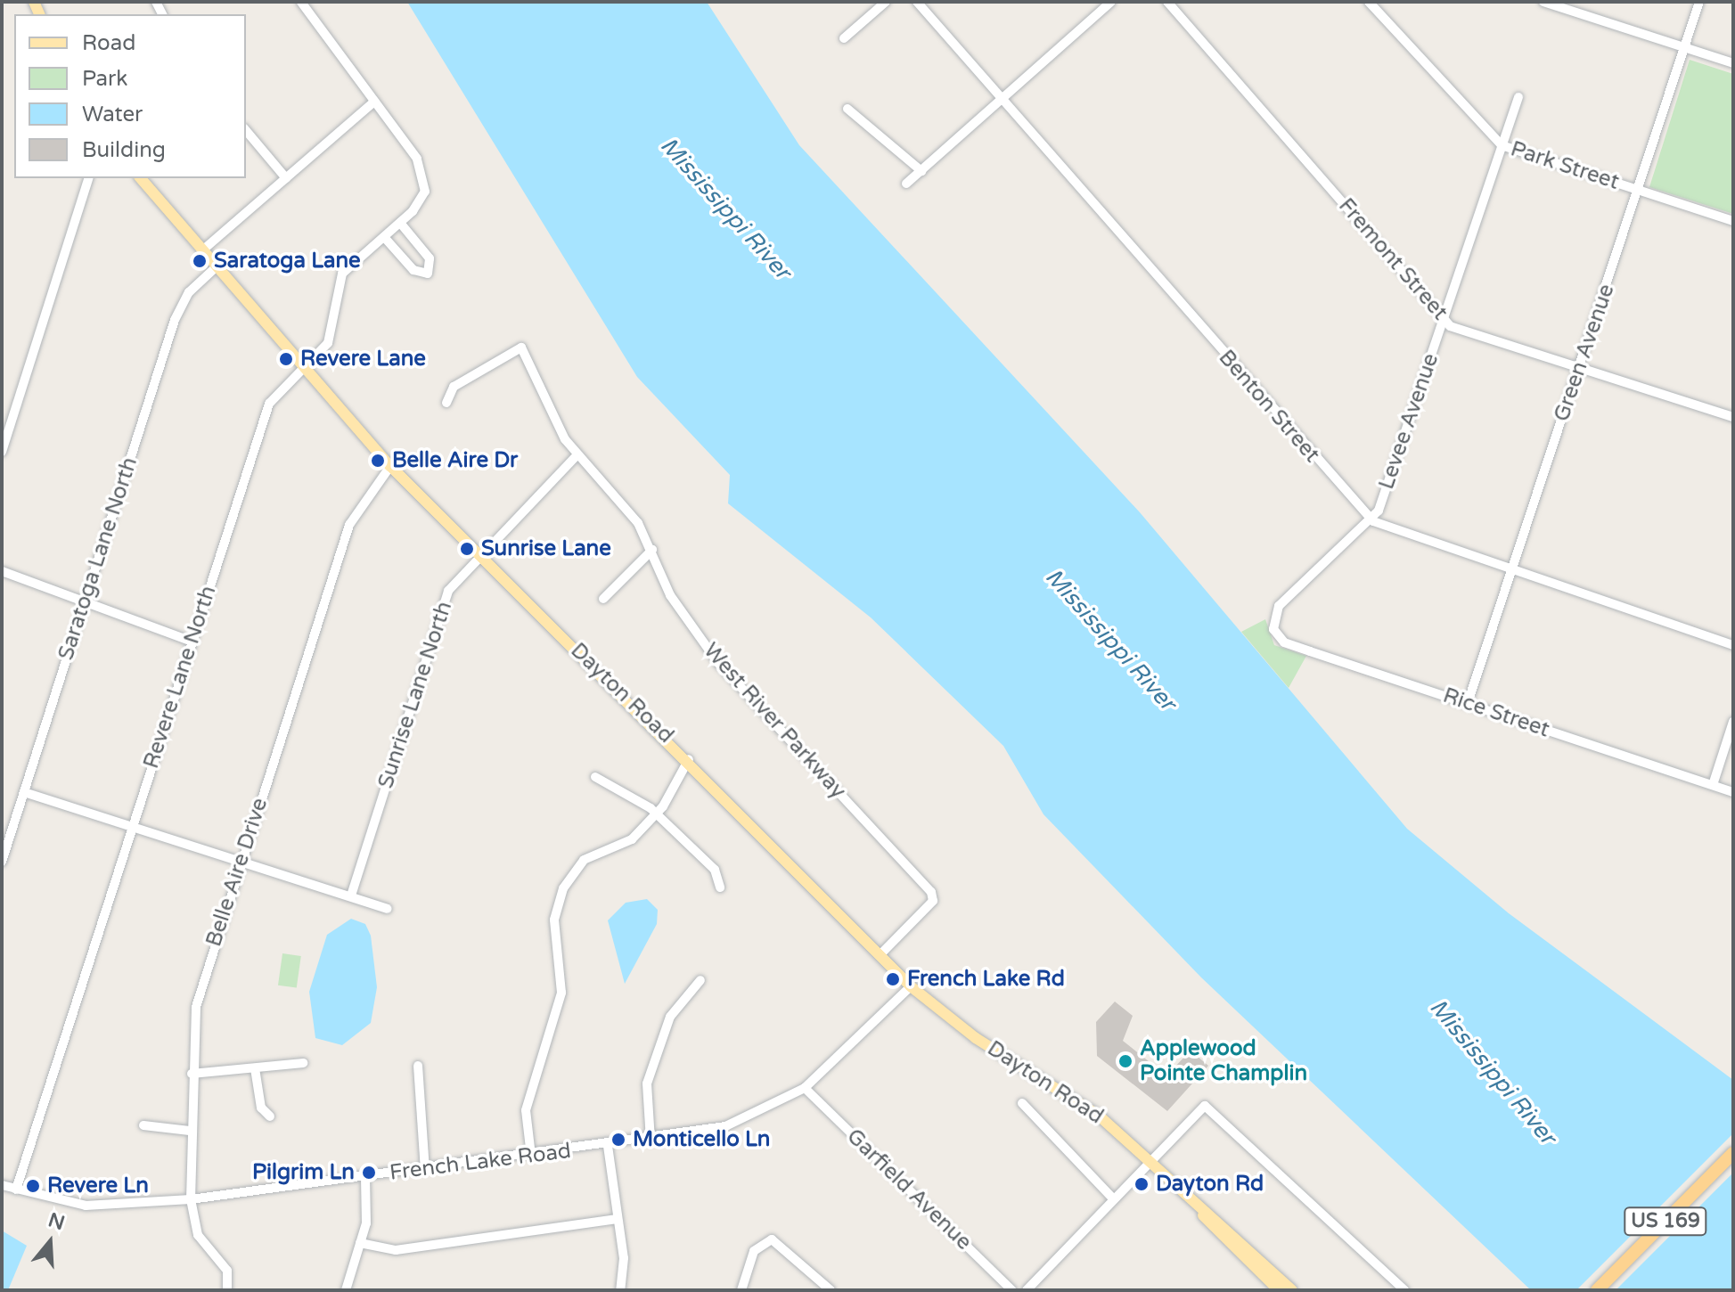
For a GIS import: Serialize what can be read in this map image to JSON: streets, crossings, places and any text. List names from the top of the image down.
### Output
{
  "streets": {
    "highway": ["US 169"],
    "main road": ["Dayton Road"],
    "street": [
      "Park Street",
      "Fremont Street",
      "Green Avenue",
      "Benton Street",
      "Levee Avenue",
      "Saratoga Lane North",
      "Revere Lane North",
      "Sunrise Lane North",
      "Rice Street",
      "West River Parkway",
      "Belle Aire Drive",
      "French Lake Road",
      "Garfield Avenue"
    ]
  },
  "crossings": [
    ["Park Street", "Green Avenue"],
    ["Park Street", "Levee Avenue"],
    ["Fremont Street", "Green Avenue"],
    ["Fremont Street", "Levee Avenue"],
    ["Green Avenue", "Benton Street"],
    ["Green Avenue", "Rice Street"],
    ["Benton Street", "Levee Avenue"],
    ["Levee Avenue", "Rice Street"],
    ["Saratoga Lane North", "Dayton Road"],
    ["Revere Lane North", "Dayton Road"],
    ["Revere Lane North", "French Lake Road"],
    ["Dayton Road", "Sunrise Lane North"],
    ["Dayton Road", "West River Parkway"],
    ["Dayton Road", "Belle Aire Drive"],
    ["Dayton Road", "French Lake Road"],
    ["Sunrise Lane North", "West River Parkway"],
    ["Belle Aire Drive", "French Lake Road"],
    ["French Lake Road", "Garfield Avenue"]
  ],
  "water": ["Mississippi River"],
  "places": [
    "Saratoga Lane",
    "Revere Lane",
    "Belle Aire Dr",
    "Sunrise Lane",
    "French Lake Rd",
    "Applewood Pointe Champlin",
    "Monticello Ln",
    "Pilgrim Ln",
    "Dayton Rd",
    "Revere Ln"
  ],
  "legend": [
    "Road",
    "Park",
    "Water",
    "Building"
  ],
  "north": "top"
}
